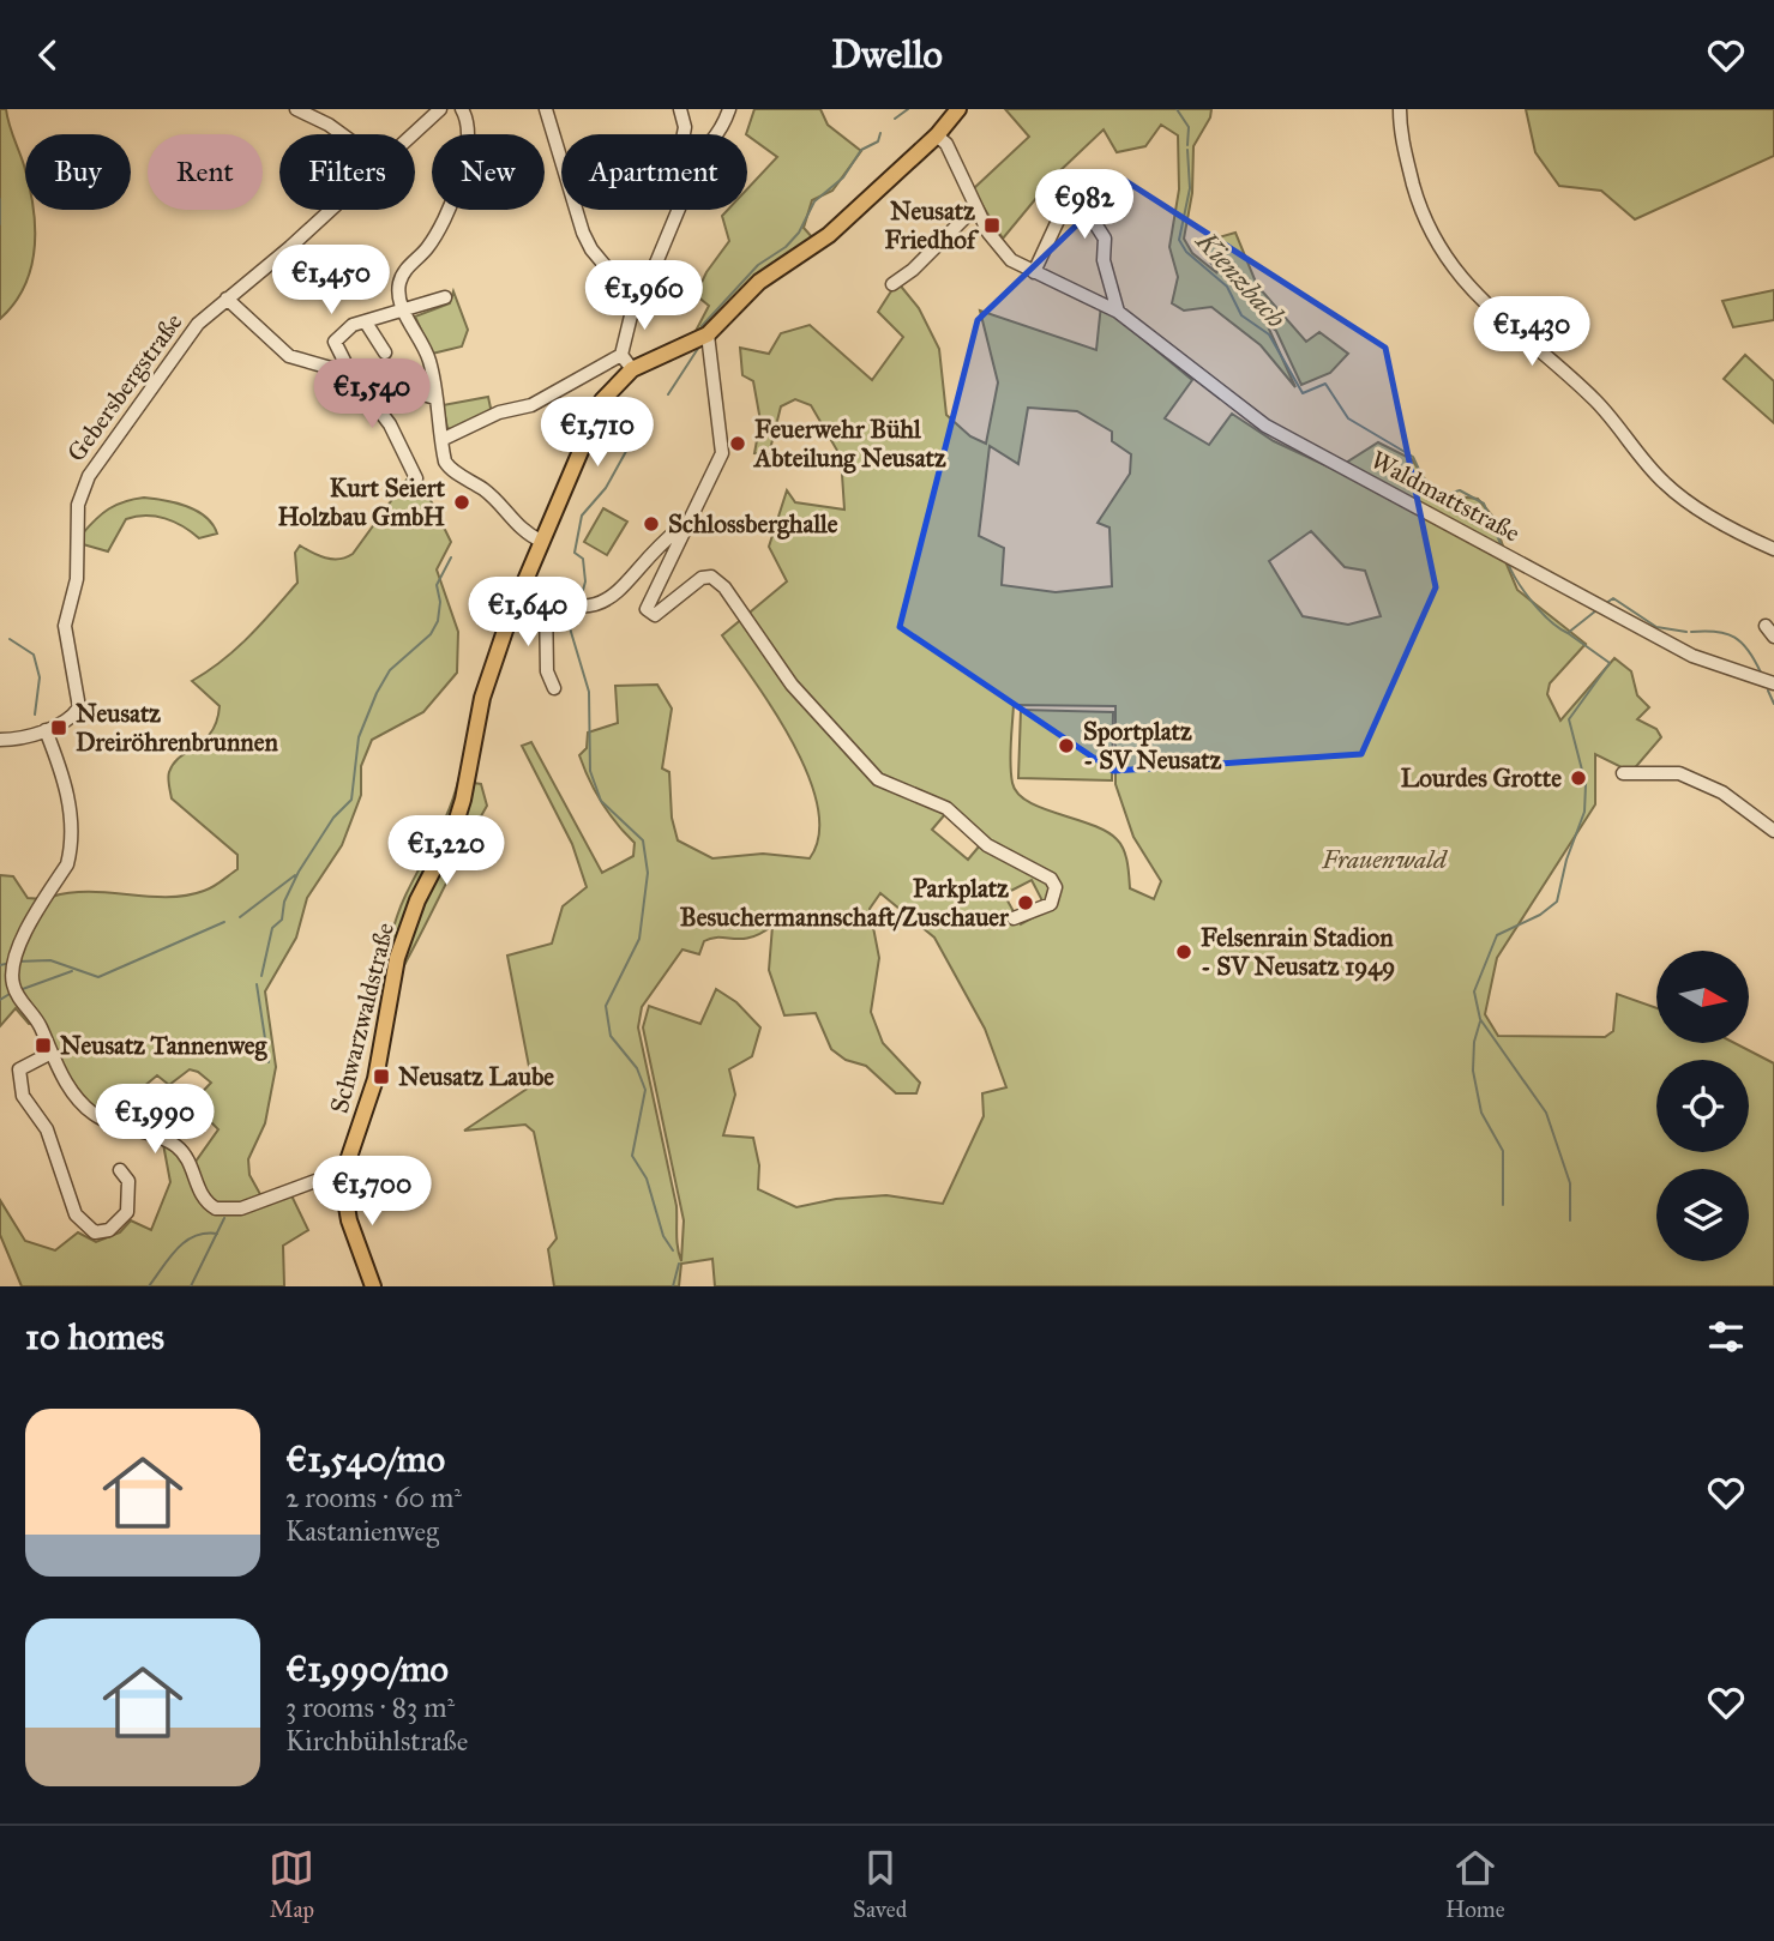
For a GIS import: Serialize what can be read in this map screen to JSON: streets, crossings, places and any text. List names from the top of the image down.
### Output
{
  "streets": {
    "main road": ["Schwarzwaldstraße"],
    "street": ["Gebersbergstraße", "Waldmattstraße"]
  },
  "crossings": [
    ["Waldmattstraße", "Schwarzwaldstraße"]
  ],
  "water": ["Kienzbach"],
  "parks": ["Frauenwald"],
  "places": {
    "transit": [
      "Neusatz Friedhof",
      "Neusatz Dreiröhrenbrunnen",
      "Neusatz Tannenweg",
      "Neusatz Laube"
    ],
    "other": [
      "Feuerwehr Bühl Abteilung Neusatz",
      "Kurt Seiert Holzbau GmbH",
      "Schlossberghalle",
      "Sportplatz - SV Neusatz",
      "Lourdes Grotte",
      "Parkplatz Besuchermannschaft/Zuschauer",
      "Felsenrain Stadion - SV Neusatz 1949"
    ]
  },
  "north": "right",
  "page": {
    "header": "Dwello",
    "chip": [
      "Buy",
      "Rent",
      "Filters",
      "New",
      "Apartment"
    ],
    "price": [
      "€982",
      "€1,450",
      "€1,960",
      "€1,430",
      "€1,540",
      "€1,710",
      "€1,640",
      "€1,220",
      "€1,990",
      "€1,700"
    ],
    "heading": "10 homes",
    "list": [
      {
        "name": "€1,540/mo",
        "note": "2 rooms · 60 m² · Kastanienweg"
      },
      {
        "name": "€1,990/mo",
        "note": "3 rooms · 83 m² · Kirchbühlstraße"
      }
    ],
    "tabs": ["Map", "Saved", "Home"]
  }
}
